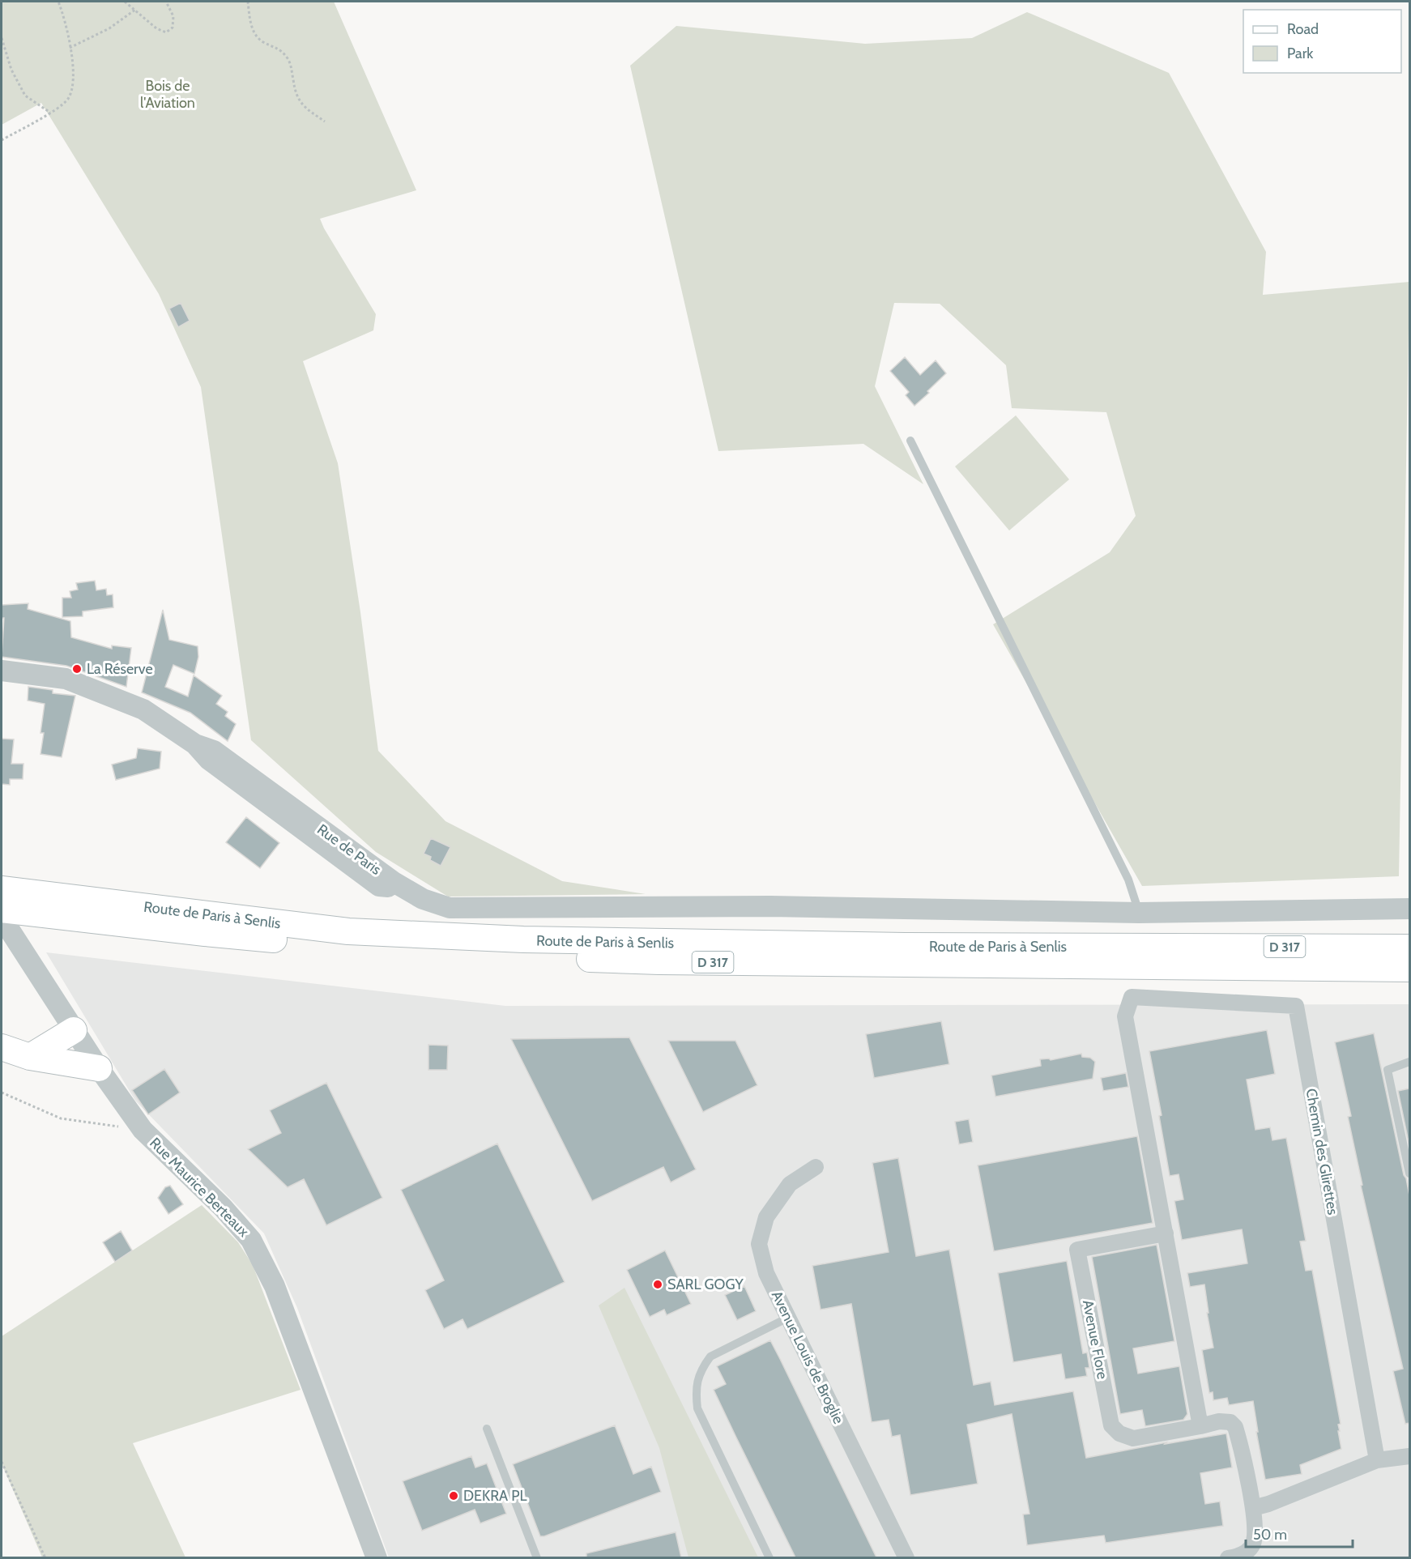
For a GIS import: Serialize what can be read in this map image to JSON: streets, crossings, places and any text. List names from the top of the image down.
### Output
{
  "streets": {
    "main road": ["Route de Paris à Senlis", "D 317"],
    "street": [
      "Rue de Paris",
      "Chemin des Glirettes",
      "Rue Maurice Berteaux",
      "Avenue Flore",
      "Avenue Louis de Broglie"
    ]
  },
  "crossings": [
    ["Route de Paris à Senlis", "Rue Maurice Berteaux"],
    ["Chemin des Glirettes", "Avenue Flore"]
  ],
  "parks": ["Bois de l'Aviation"],
  "places": ["La Réserve", "SARL GOGY", "DEKRA PL"],
  "legend": ["Road", "Park"],
  "scale_bar": "50 m"
}
